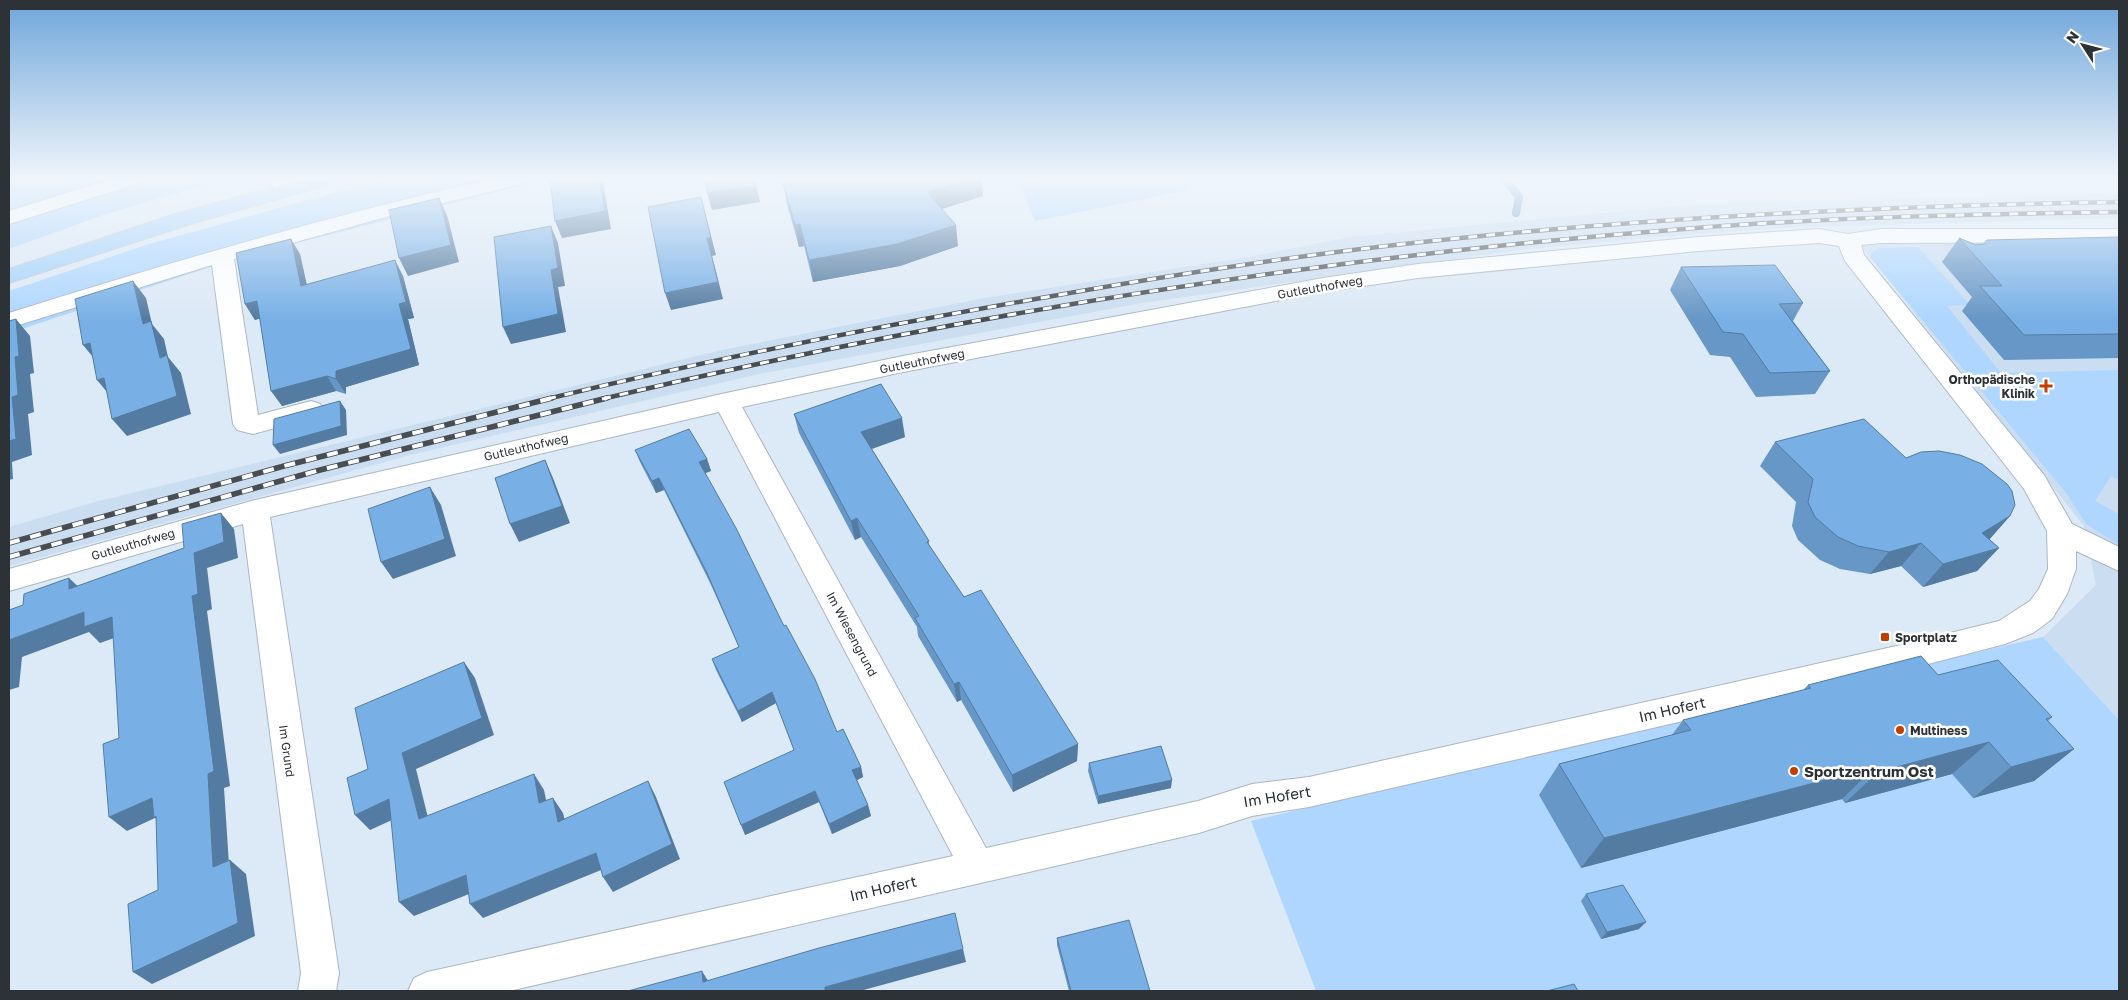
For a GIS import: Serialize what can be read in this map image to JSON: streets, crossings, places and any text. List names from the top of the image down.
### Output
{
  "streets": {
    "street": [
      "Gutleuthofweg",
      "Im Wiesengrund",
      "Im Hofert",
      "Im Grund"
    ]
  },
  "crossings": [
    ["Gutleuthofweg", "Im Wiesengrund"],
    ["Gutleuthofweg", "Im Grund"],
    ["Im Wiesengrund", "Im Hofert"]
  ],
  "places": {
    "health": ["Orthopädische Klinik"],
    "transit": ["Sportplatz"],
    "other": ["Multiness", "Sportzentrum Ost"]
  },
  "north": "top left"
}
